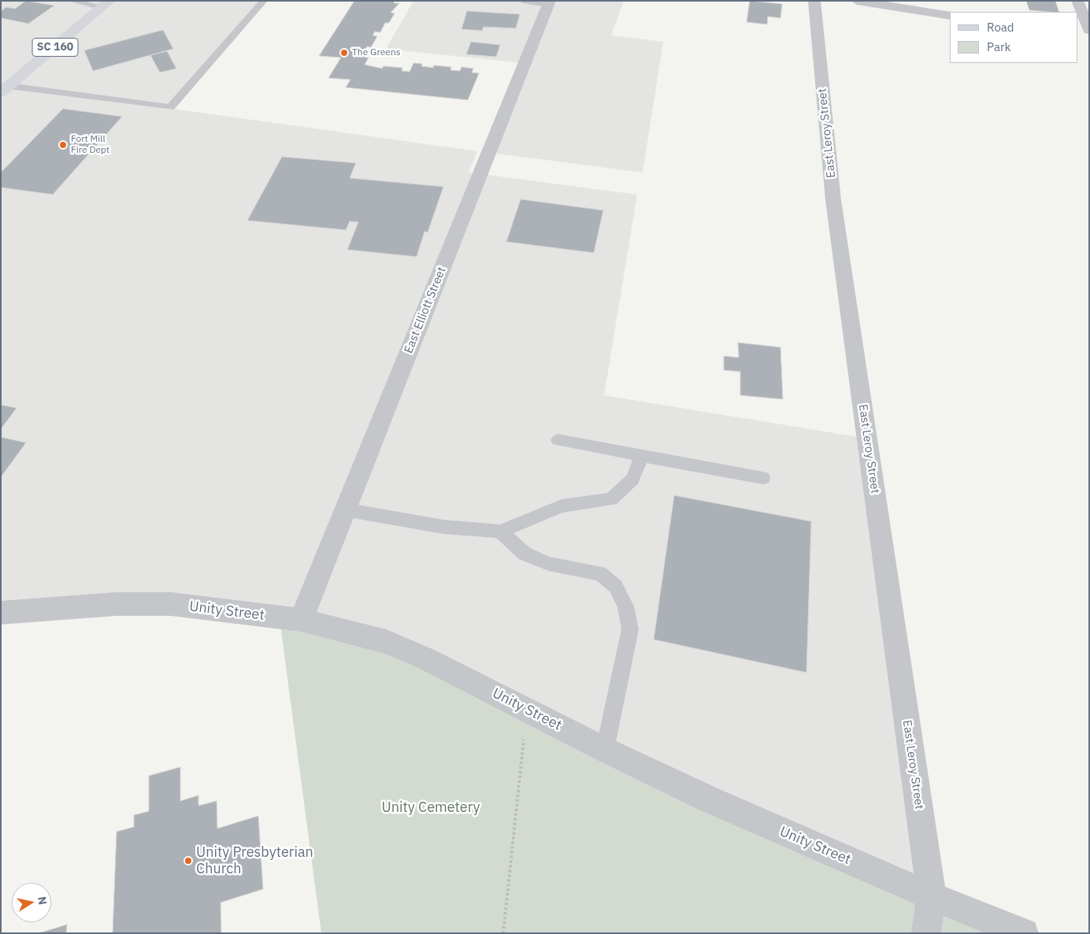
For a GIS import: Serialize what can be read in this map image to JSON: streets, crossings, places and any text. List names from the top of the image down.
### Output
{
  "streets": {
    "main road": ["SC 160"],
    "street": ["East Leroy Street", "East Elliott Street", "Unity Street"]
  },
  "crossings": [
    ["East Leroy Street", "Unity Street"],
    ["East Elliott Street", "Unity Street"]
  ],
  "parks": ["Unity Cemetery"],
  "places": ["The Greens", "Fort Mill Fire Dept", "Unity Presbyterian Church"],
  "legend": ["Road", "Park"],
  "north": "right"
}
